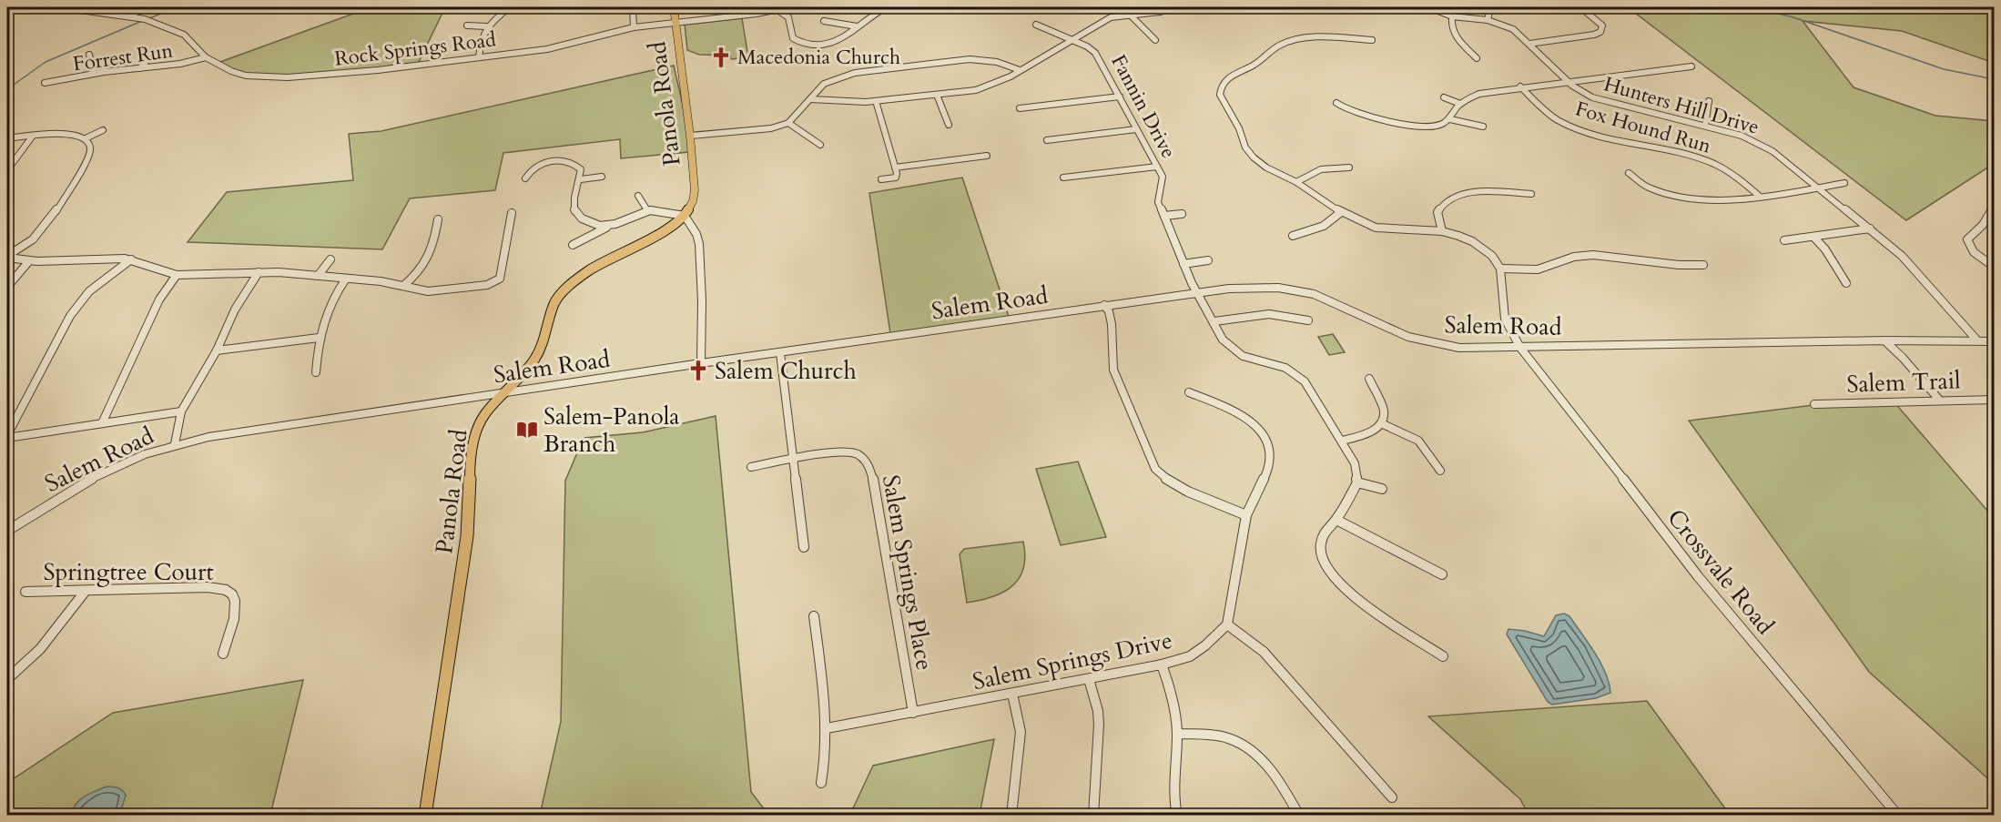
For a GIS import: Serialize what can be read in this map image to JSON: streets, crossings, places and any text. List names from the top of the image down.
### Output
{
  "streets": {
    "main road": ["Panola Road"],
    "street": [
      "Rock Springs Road",
      "Forrest Run",
      "Hunters Hill Drive",
      "Fannin Drive",
      "Fox Hound Run",
      "Salem Road",
      "Salem Trail",
      "Springtree Court",
      "Crossvale Road",
      "Salem Springs Place",
      "Salem Springs Drive"
    ]
  },
  "crossings": [
    ["Rock Springs Road", "Forrest Run"],
    ["Rock Springs Road", "Panola Road"],
    ["Panola Road", "Salem Road"],
    ["Hunters Hill Drive", "Salem Road"],
    ["Fannin Drive", "Salem Road"],
    ["Salem Road", "Crossvale Road"],
    ["Salem Springs Place", "Salem Springs Drive"]
  ],
  "places": {
    "church": ["Macedonia Church", "Salem Church"],
    "library": ["Salem-Panola Branch"]
  }
}
